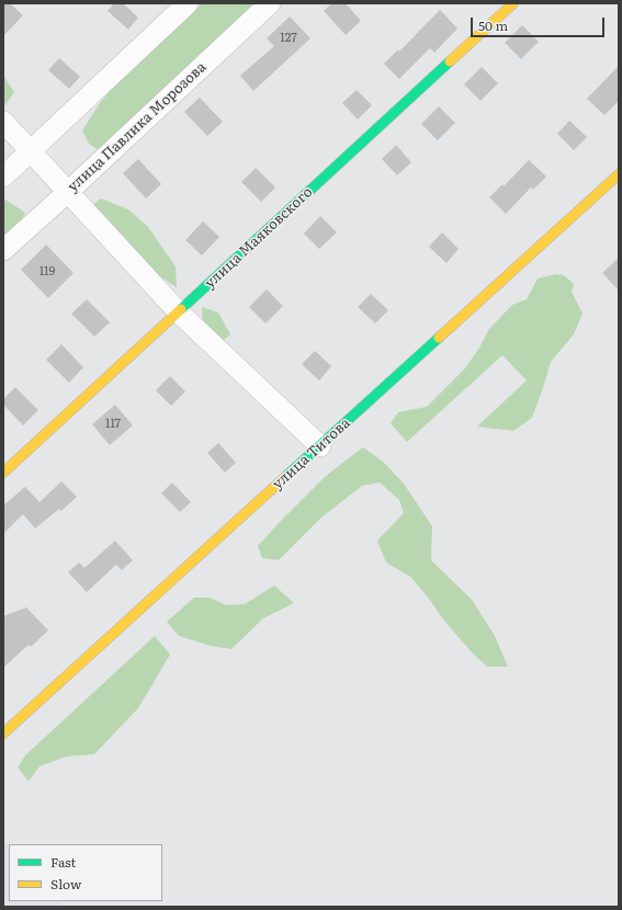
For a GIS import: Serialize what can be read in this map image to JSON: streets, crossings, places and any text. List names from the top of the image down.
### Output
{
  "streets": {
    "main road": ["улица Маяковского", "улица Титова"],
    "street": ["улица Павлика Морозова"]
  },
  "house_numbers": ["127", "119", "117"],
  "legend": ["Fast", "Slow"],
  "scale_bar": "50 m"
}
